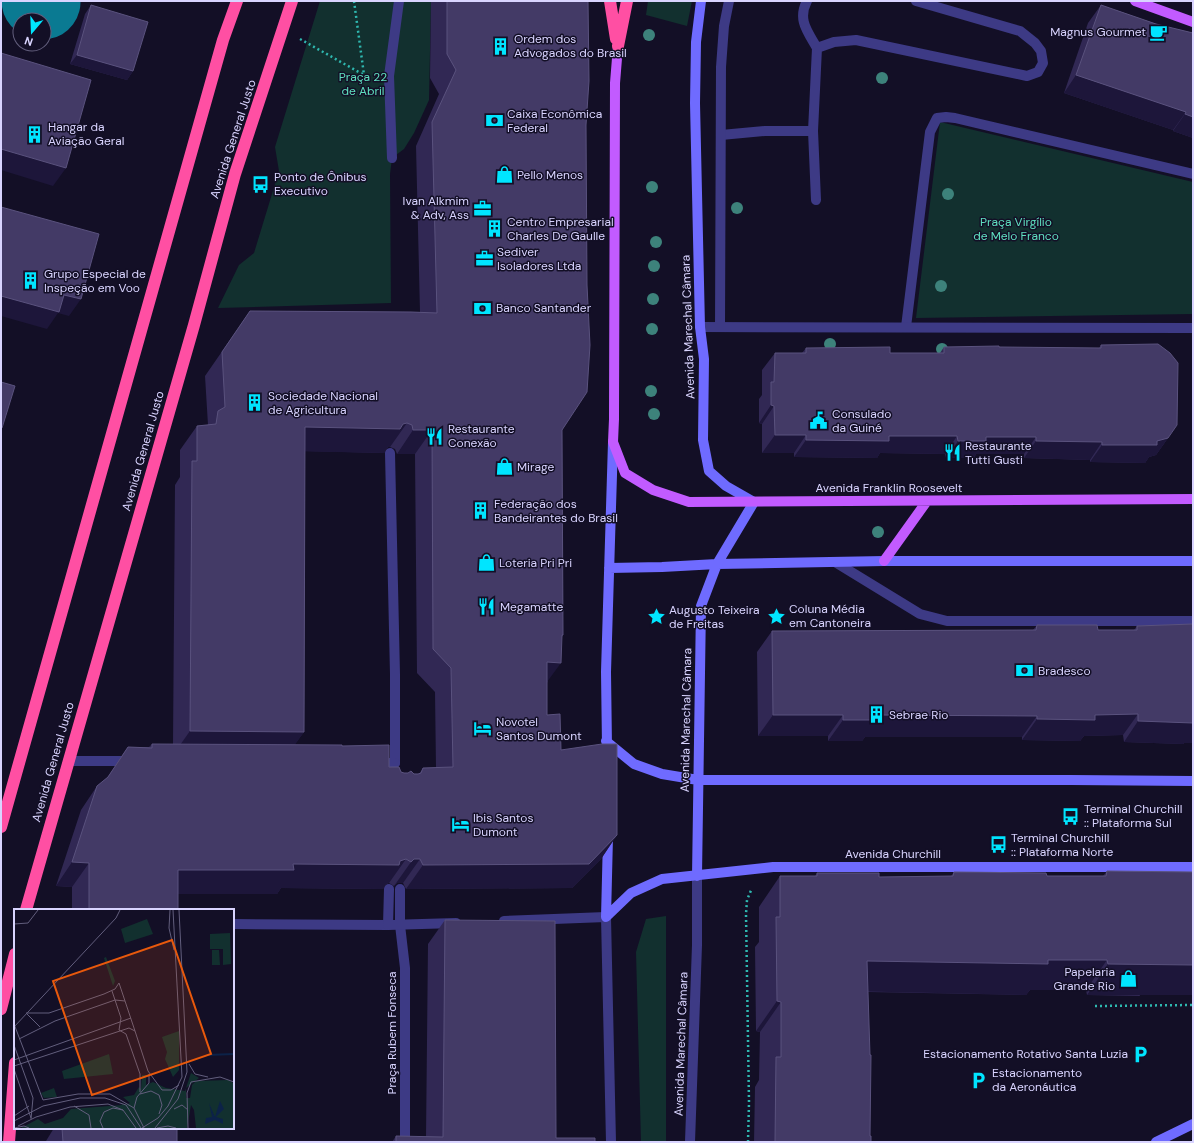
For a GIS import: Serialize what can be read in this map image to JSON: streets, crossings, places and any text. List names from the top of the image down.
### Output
{
  "streets": {
    "highway": ["Avenida General Justo"],
    "main road": ["Avenida Franklin Roosevelt"],
    "street": ["Avenida Marechal Câmara", "Avenida Churchill", "Praça Rubem Fonseca"]
  },
  "crossings": [
    ["Avenida Marechal Câmara", "Avenida Franklin Roosevelt"],
    ["Avenida Marechal Câmara", "Avenida Churchill"]
  ],
  "parks": ["Praça 22 de Abril", "Praça Virgílio de Melo Franco"],
  "places": {
    "cafe": ["Magnus Gourmet"],
    "building": [
      "Ordem dos Advogados do Brasil",
      "Hangar da Aviação Geral",
      "Centro Empresarial Charles De Gaulle",
      "Grupo Especial de Inspeção em Voo",
      "Sociedade Nacional de Agricultura",
      "Federação dos Bandeirantes do Brasil",
      "Sebrae Rio"
    ],
    "bank": ["Caixa Econômica Federal", "Banco Santander", "Bradesco"],
    "shop": [
      "Pello Menos",
      "Mirage",
      "Loteria Pri Pri",
      "Papelaria Grande Rio"
    ],
    "bus stop": ["Ponto de Ônibus Executivo", "Terminal Churchill :: Plataforma Sul", "Terminal Churchill :: Plataforma Norte"],
    "office": ["Ivan Alkmim & Adv, Ass", "Sediver Isoladores Ltda"],
    "public building": ["Consulado da Guiné"],
    "restaurant": ["Restaurante Conexão", "Restaurante Tutti Gusti", "Megamatte"],
    "place": ["Coluna Média em Cantoneira", "Augusto Teixeira de Freitas"],
    "hotel": ["Novotel Santos Dumont", "Ibis Santos Dumont"],
    "parking": ["Estacionamento Rotativo Santa Luzia", "Estacionamento da Aeronáutica"]
  },
  "north": "bottom"
}
